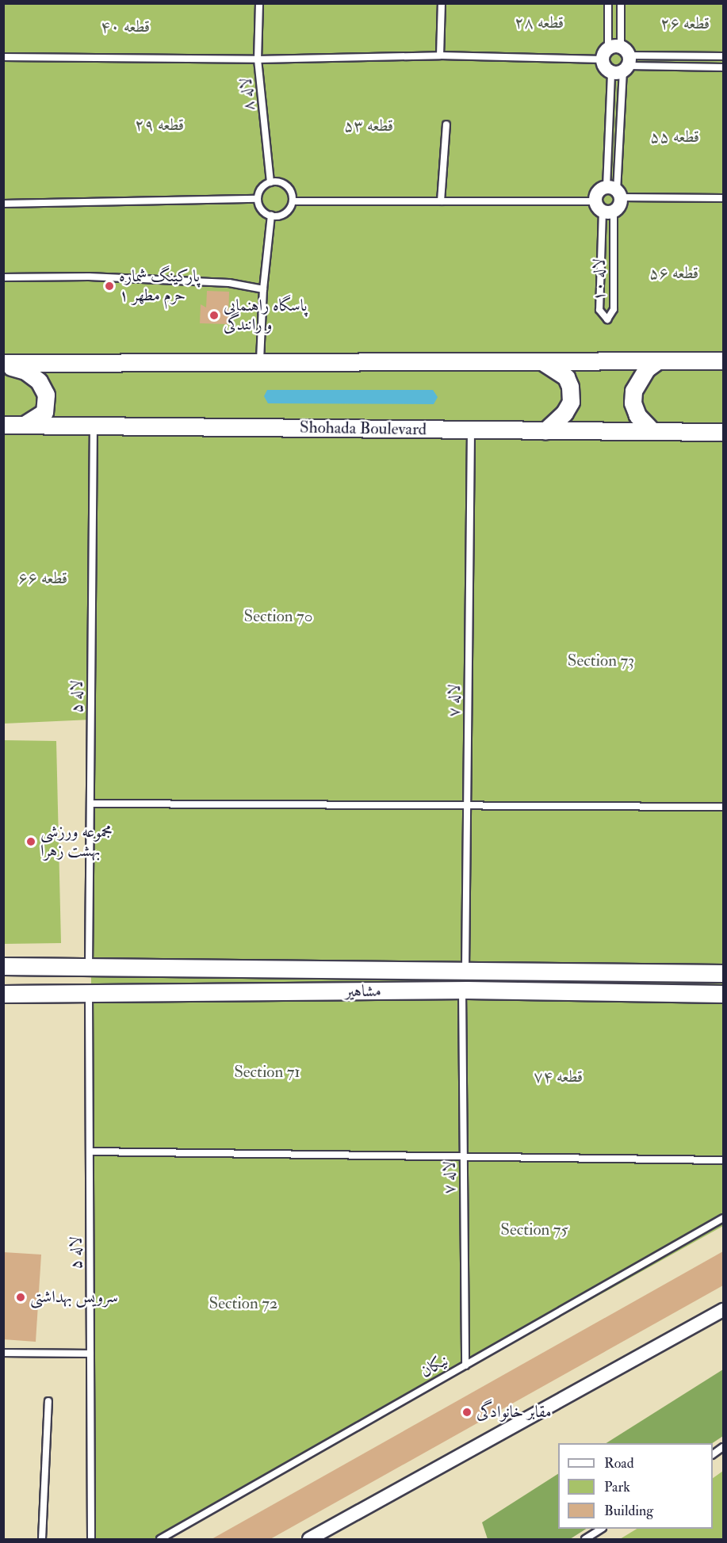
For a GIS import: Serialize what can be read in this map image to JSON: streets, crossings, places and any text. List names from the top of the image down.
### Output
{
  "streets": {
    "street": ["Shohada Boulevard", "مشاهیر"],
    "lane": [
      "لاله ۸",
      "لاله ۱۰",
      "لاله ۵",
      "لاله ۷",
      "نیکان"
    ]
  },
  "crossings": [
    ["Shohada Boulevard", "لاله ۵"],
    ["Shohada Boulevard", "لاله ۷"],
    ["لاله ۵", "مشاهیر"],
    ["لاله ۷", "مشاهیر"],
    ["لاله ۷", "نیکان"]
  ],
  "parks": [
    "قطعه ۲۸",
    "قطعه ۲۶",
    "قطعه ۴۰",
    "قطعه ۲۹",
    "قطعه ۵۳",
    "قطعه ۵۵",
    "قطعه ۵۶",
    "قطعه ۶۶",
    "Section 70",
    "Section 73",
    "Section 71",
    "قطعه ۷۴",
    "Section 75",
    "Section 72"
  ],
  "places": [
    "پارکینگ شماره ۱ حرم مطهر",
    "پاسگاه راهنمایی و رانندگی",
    "مجموعه ورزشی بهشت زهرا",
    "سرویس بهداشتی",
    "مقابر خانوادگی"
  ],
  "legend": ["Road", "Park", "Building"]
}
